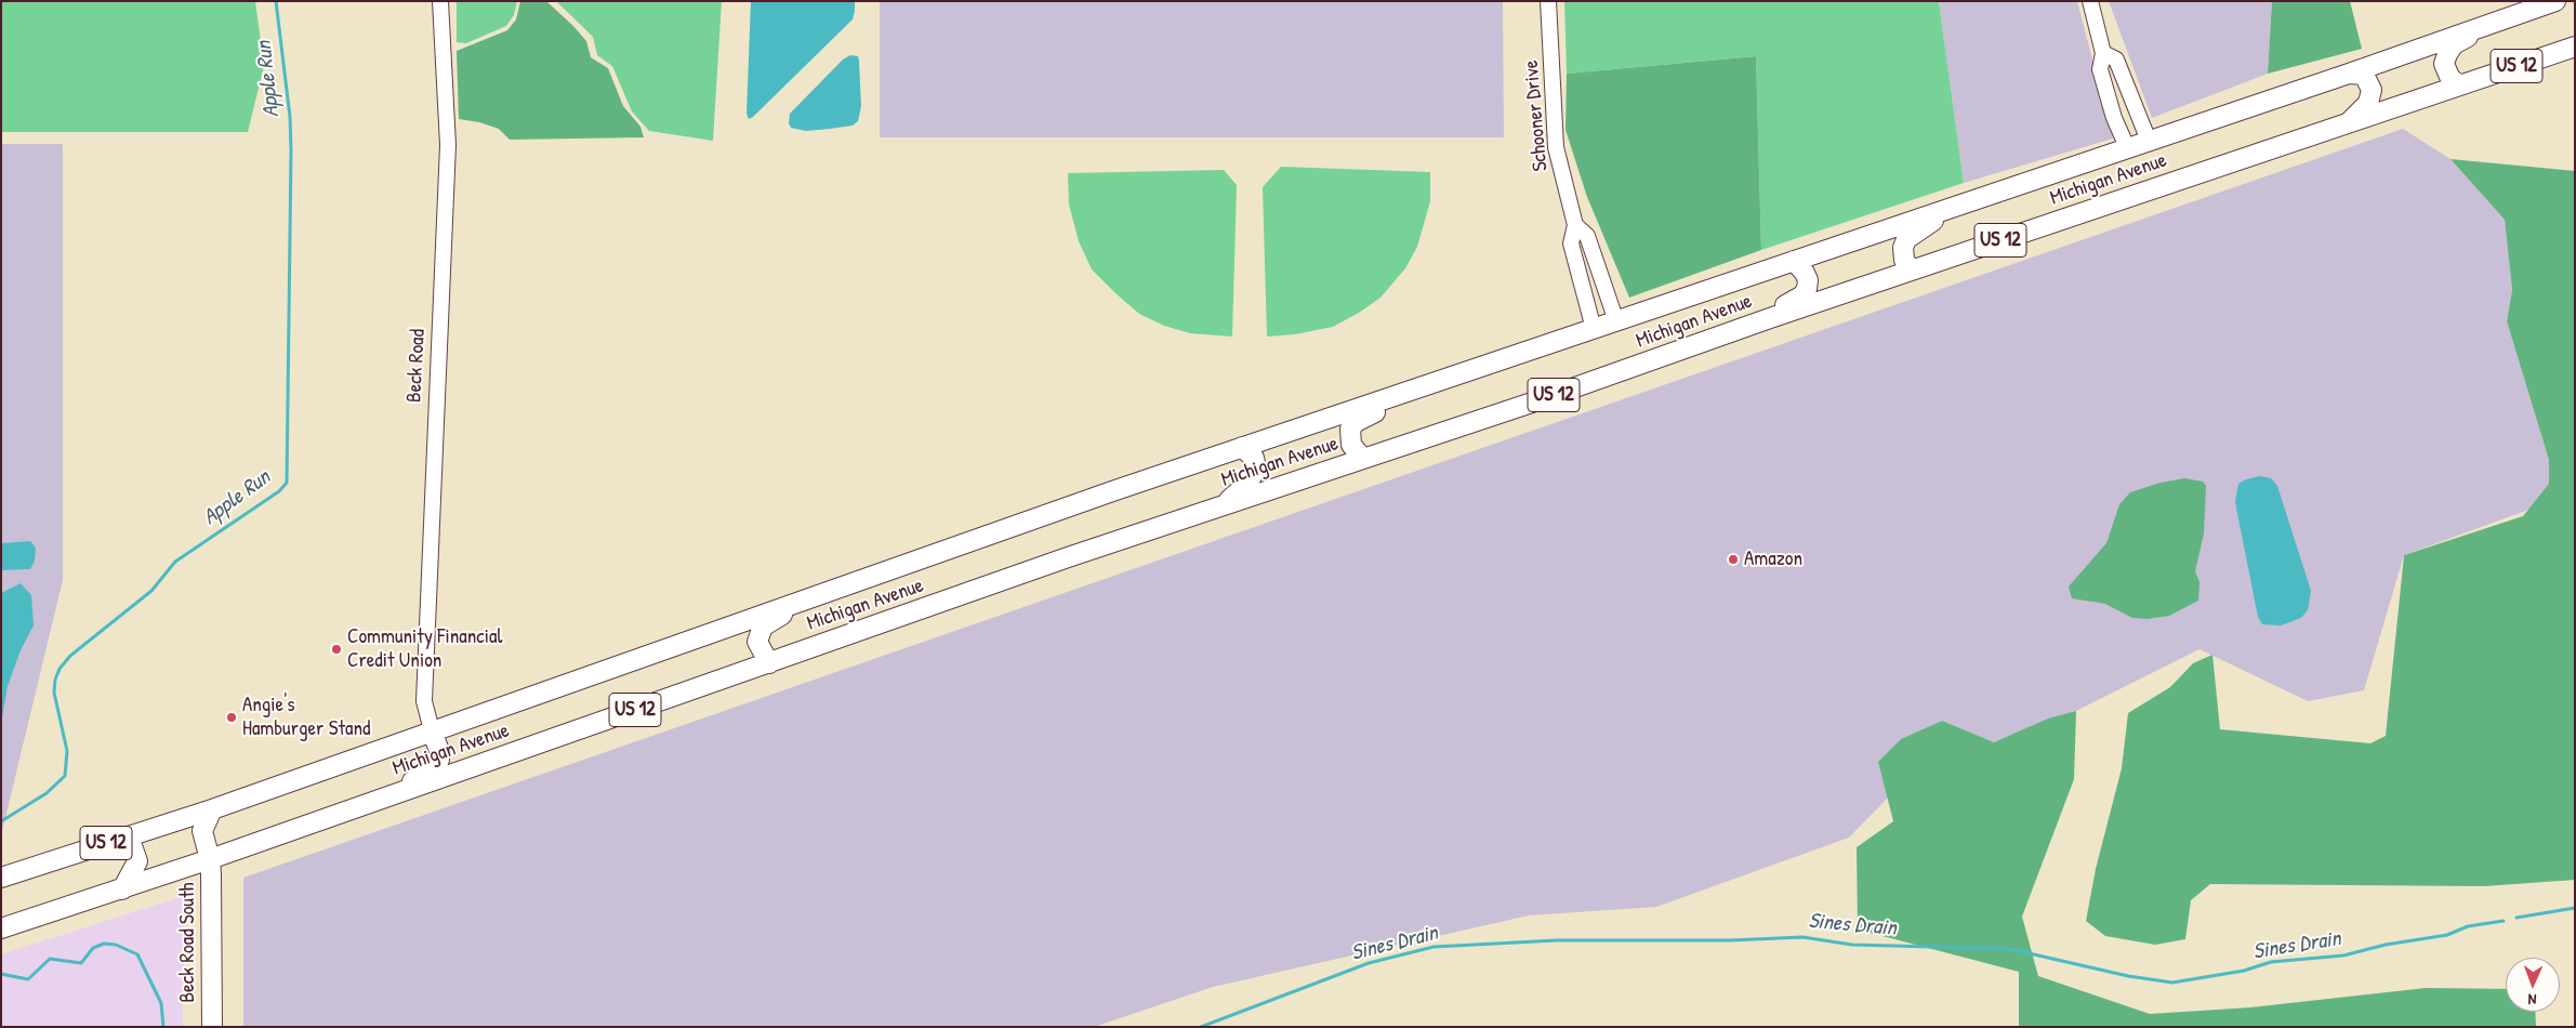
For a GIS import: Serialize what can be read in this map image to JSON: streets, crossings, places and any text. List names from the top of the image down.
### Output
{
  "streets": {
    "main road": ["US 12", "Michigan Avenue", "Beck Road South"],
    "street": ["Schooner Drive", "Beck Road"]
  },
  "crossings": [
    ["Schooner Drive", "Michigan Avenue"],
    ["Michigan Avenue", "Beck Road"],
    ["Michigan Avenue", "Beck Road South"]
  ],
  "water": ["Apple Run", "Sines Drain"],
  "places": ["Amazon", "Community Financial Credit Union", "Angie's Hamburger Stand"],
  "north": "bottom"
}
